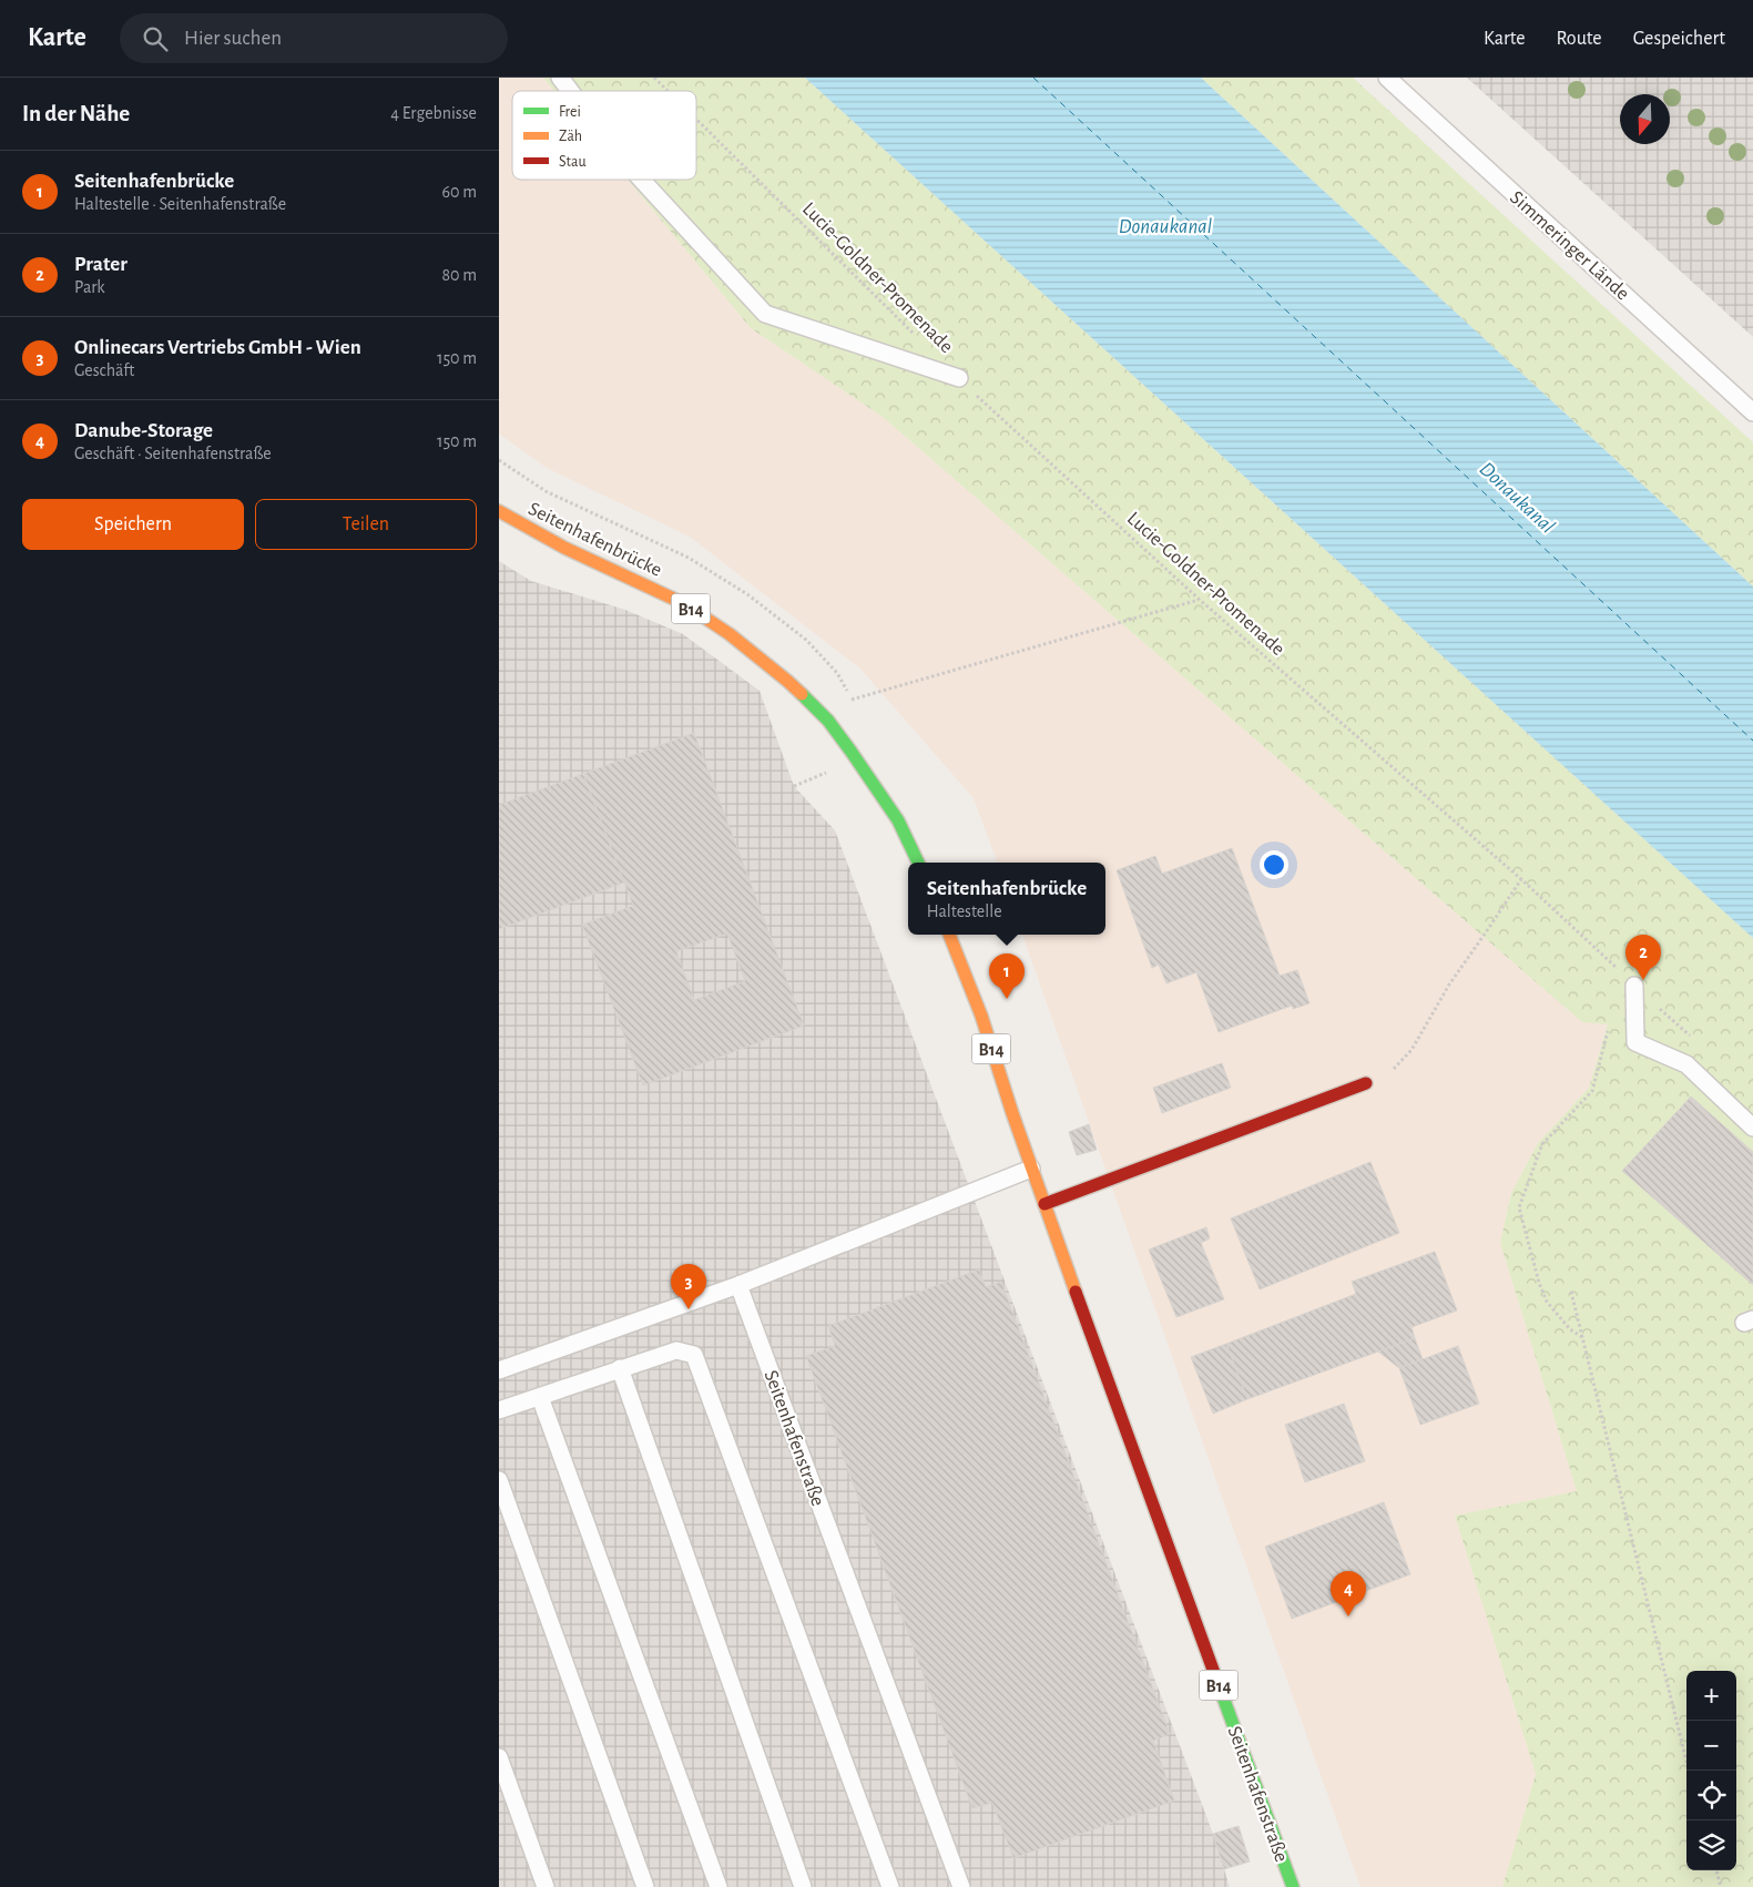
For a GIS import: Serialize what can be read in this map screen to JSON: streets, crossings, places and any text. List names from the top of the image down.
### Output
{
  "streets": {
    "main road": ["Seitenhafenbrücke", "B14", "Seitenhafenstraße"],
    "lane": ["Simmeringer Lände"],
    "path": ["Lucie-Goldner-Promenade"]
  },
  "water": ["Donaukanal"],
  "legend": ["Frei", "Zäh", "Stau"],
  "north": "bottom",
  "page": {
    "header": "Karte",
    "search": "Hier suchen",
    "nav": ["Karte", "Route", "Gespeichert"],
    "heading": ["In der Nähe", "4 Ergebnisse"],
    "list": [
      {
        "mark": "1",
        "name": "Seitenhafenbrücke",
        "note": "Haltestelle · Seitenhafenstraße",
        "value": "60 m"
      },
      {
        "mark": "2",
        "name": "Prater",
        "note": "Park",
        "value": "80 m"
      },
      {
        "mark": "3",
        "name": "Onlinecars Vertriebs GmbH - Wien",
        "note": "Geschäft",
        "value": "150 m"
      },
      {
        "mark": "4",
        "name": "Danube-Storage",
        "note": "Geschäft · Seitenhafenstraße",
        "value": "150 m"
      }
    ],
    "buttons": ["Speichern", "Teilen"],
    "popup": ["Seitenhafenbrücke", "Haltestelle"],
    "pins": [
      "2",
      "1",
      "3",
      "4"
    ],
    "map_buttons": ["+", "−"]
  }
}
